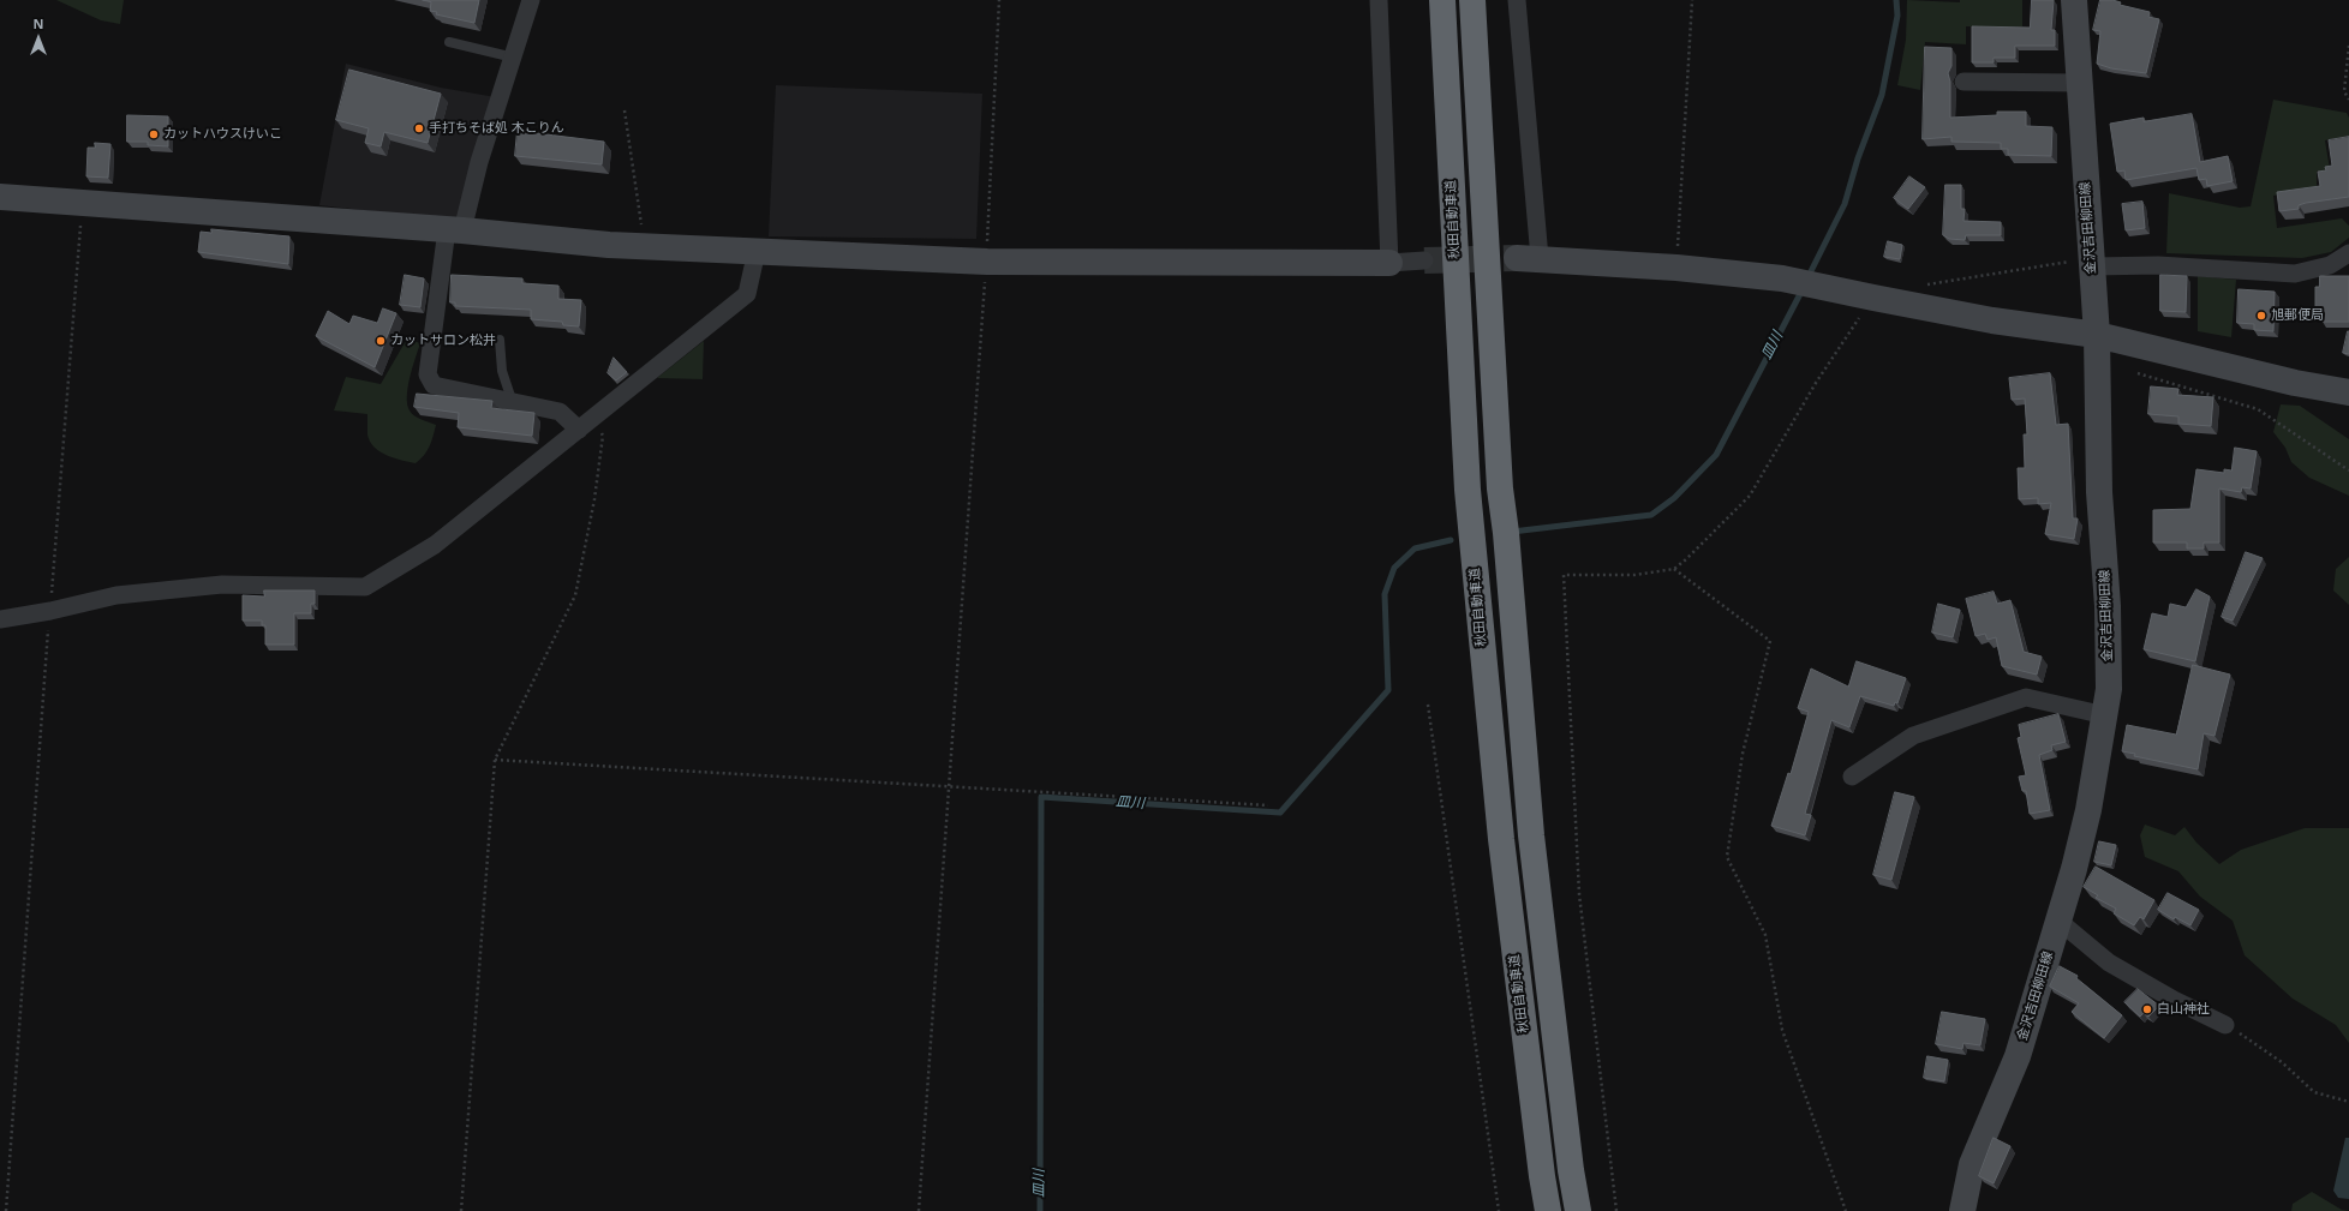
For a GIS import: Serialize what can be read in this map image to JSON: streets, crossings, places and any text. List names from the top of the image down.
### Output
{
  "streets": {
    "highway": ["秋田自動車道"],
    "street": ["金沢吉田柳田線"]
  },
  "water": ["皿川"],
  "places": [
    "手打ちそば処 木こりん",
    "カットハウスけいこ",
    "旭郵便局",
    "カットサロン松井",
    "白山神社"
  ],
  "north": "top"
}
